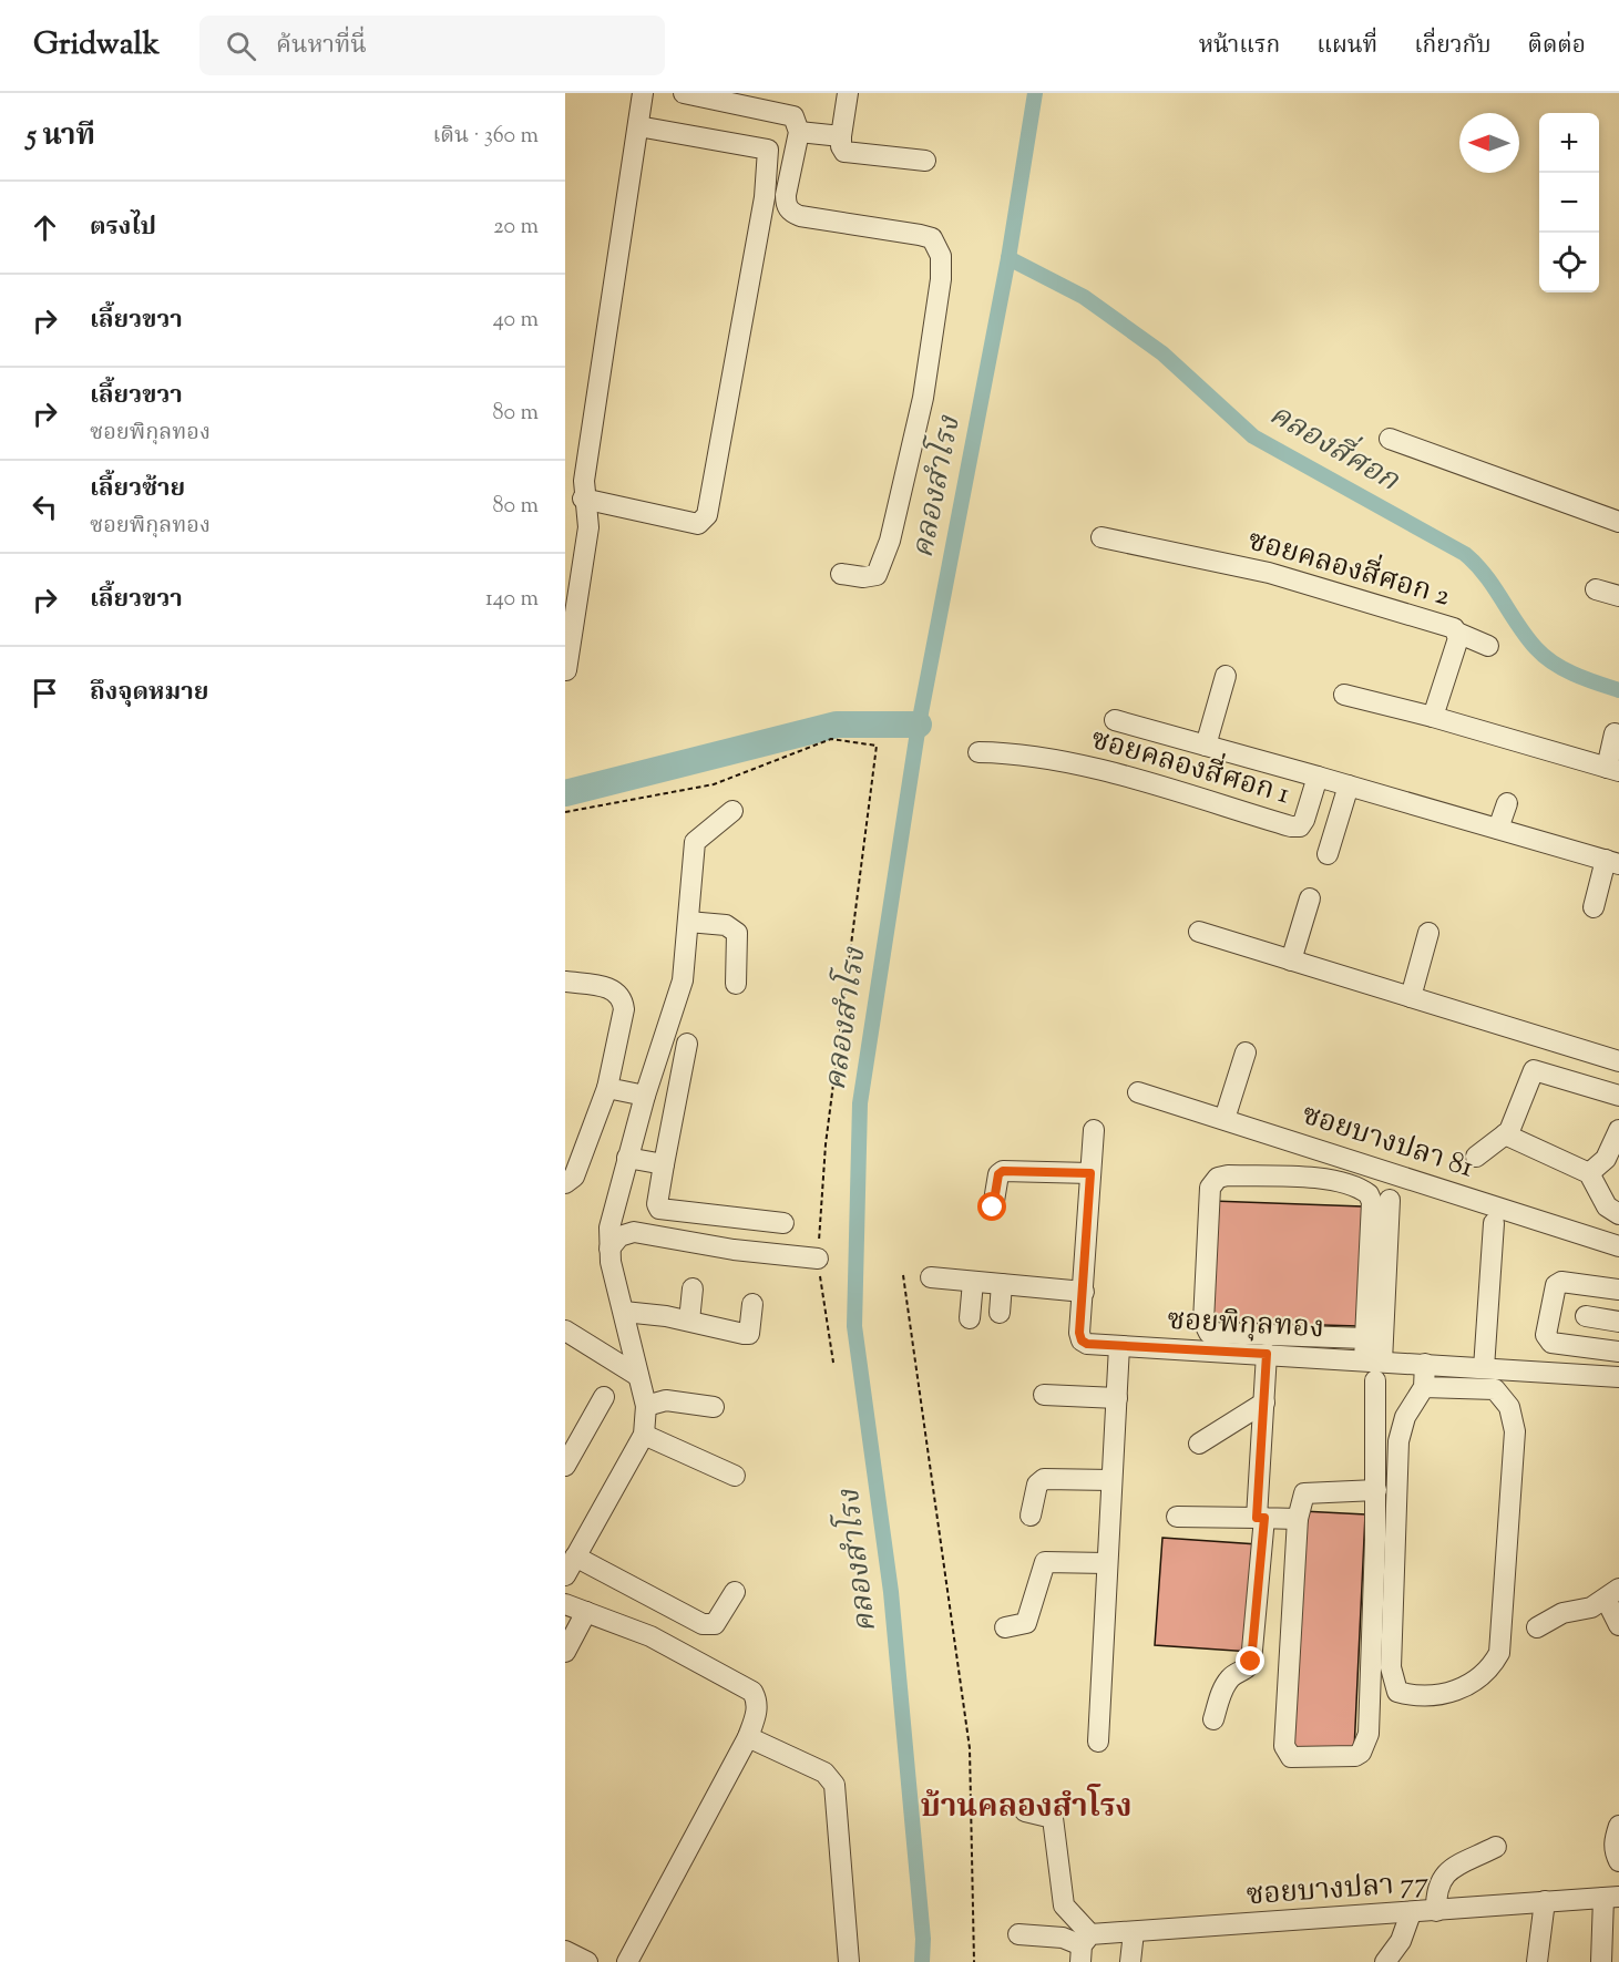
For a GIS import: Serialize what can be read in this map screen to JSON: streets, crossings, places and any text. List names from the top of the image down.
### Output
{
  "streets": {
    "street": [
      "ซอยคลองสี่ศอก 2",
      "ซอยคลองสี่ศอก 1",
      "ซอยบางปลา 81",
      "ซอยพิกุลทอง",
      "ซอยบางปลา 77"
    ]
  },
  "districts": ["บ้านคลองสำโรง"],
  "water": ["คลองสี่ศอก", "คลองสำโรง"],
  "north": "left",
  "page": {
    "header": "Gridwalk",
    "search": "ค้นหาที่นี่",
    "nav": [
      "หน้าแรก",
      "แผนที่",
      "เกี่ยวกับ",
      "ติดต่อ"
    ],
    "heading": ["5 นาที", "เดิน · 360 m"],
    "map_buttons": ["+", "−"],
    "list": [
      ["ตรงไป", "20 m"],
      ["เลี้ยวขวา", "40 m"],
      ["เลี้ยวขวา", "ซอยพิกุลทอง", "80 m"],
      ["เลี้ยวซ้าย", "ซอยพิกุลทอง", "80 m"],
      ["เลี้ยวขวา", "140 m"],
      "ถึงจุดหมาย"
    ]
  }
}
